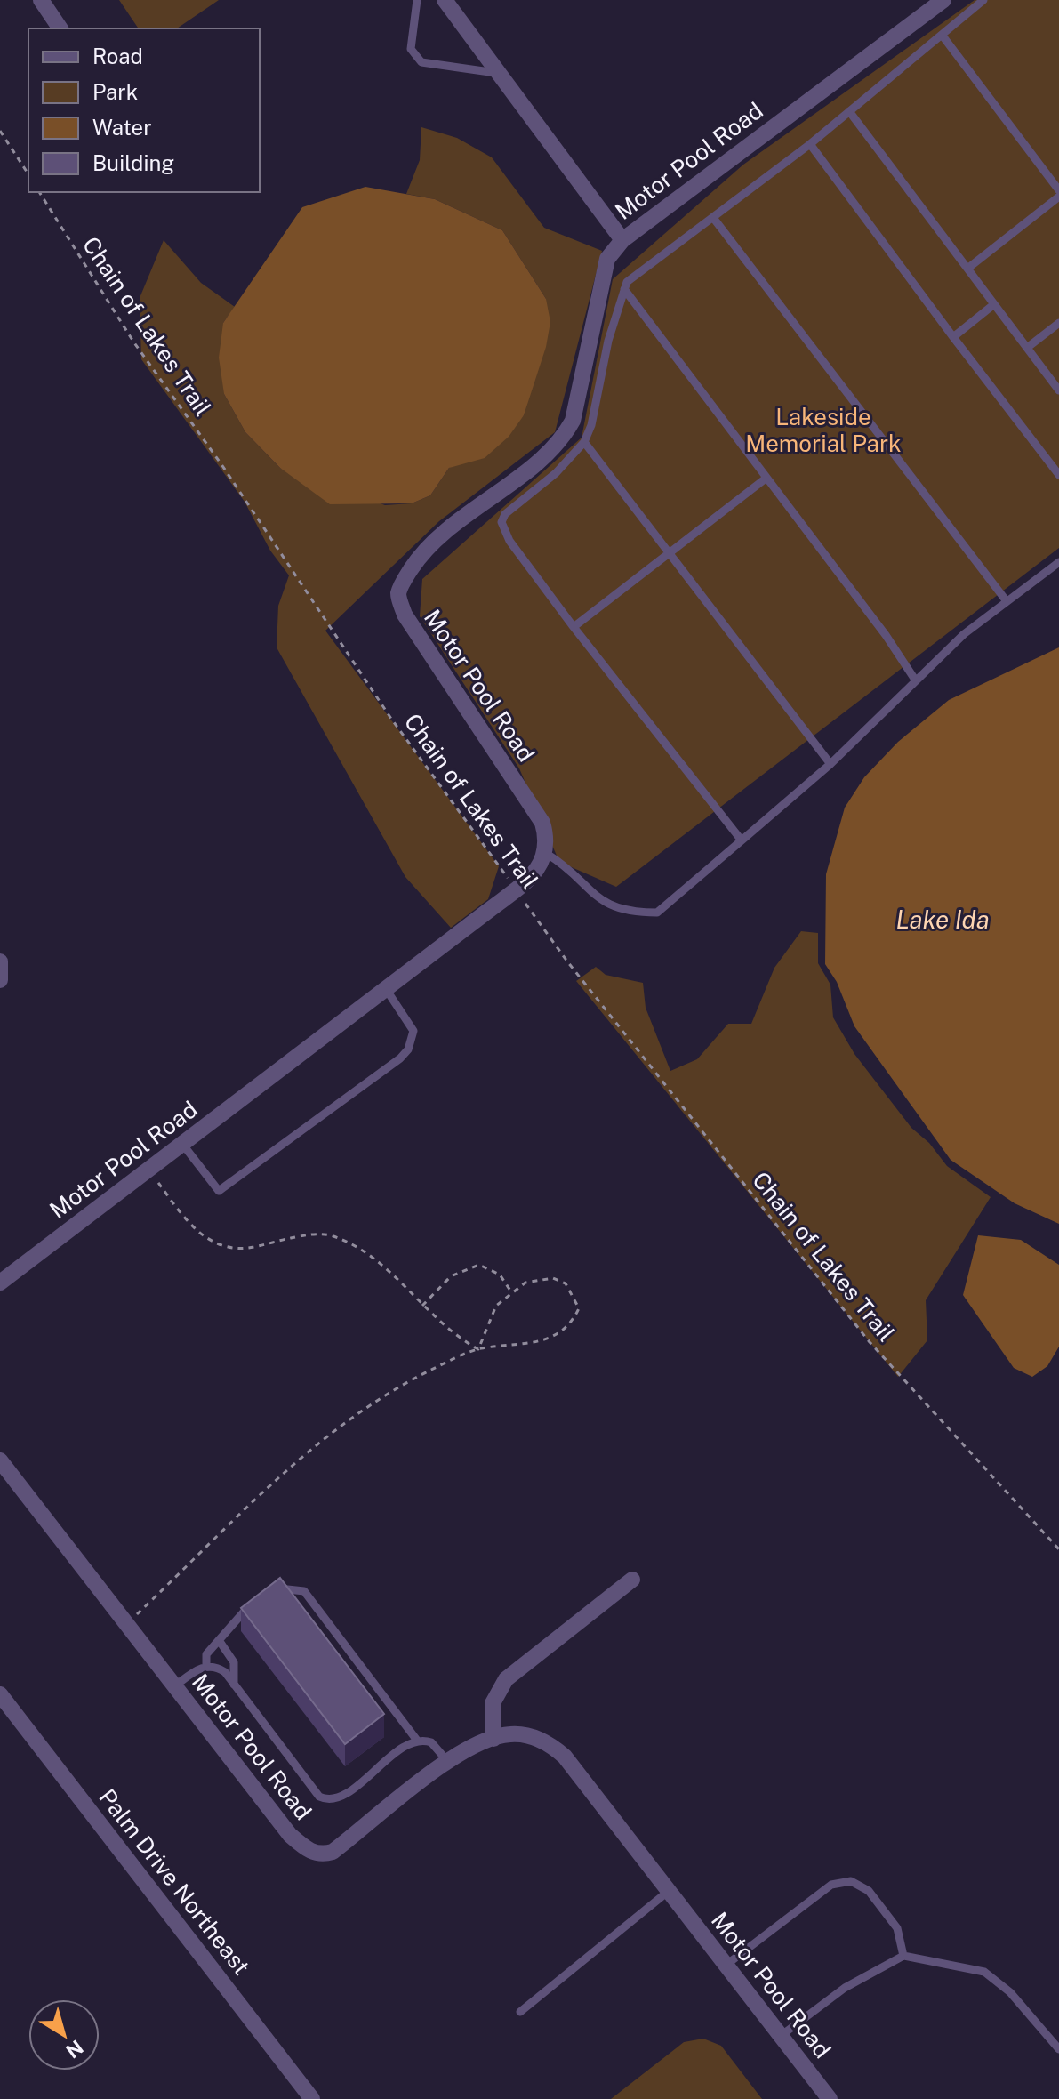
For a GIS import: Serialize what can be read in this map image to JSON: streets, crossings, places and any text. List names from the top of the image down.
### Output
{
  "streets": {
    "street": ["Motor Pool Road", "Palm Drive Northeast"],
    "path": ["Chain of Lakes Trail"]
  },
  "crossings": [
    ["Motor Pool Road", "Chain of Lakes Trail"]
  ],
  "water": ["Lake Ida"],
  "parks": ["Lakeside Memorial Park"],
  "legend": [
    "Road",
    "Park",
    "Water",
    "Building"
  ],
  "north": "bottom right"
}
